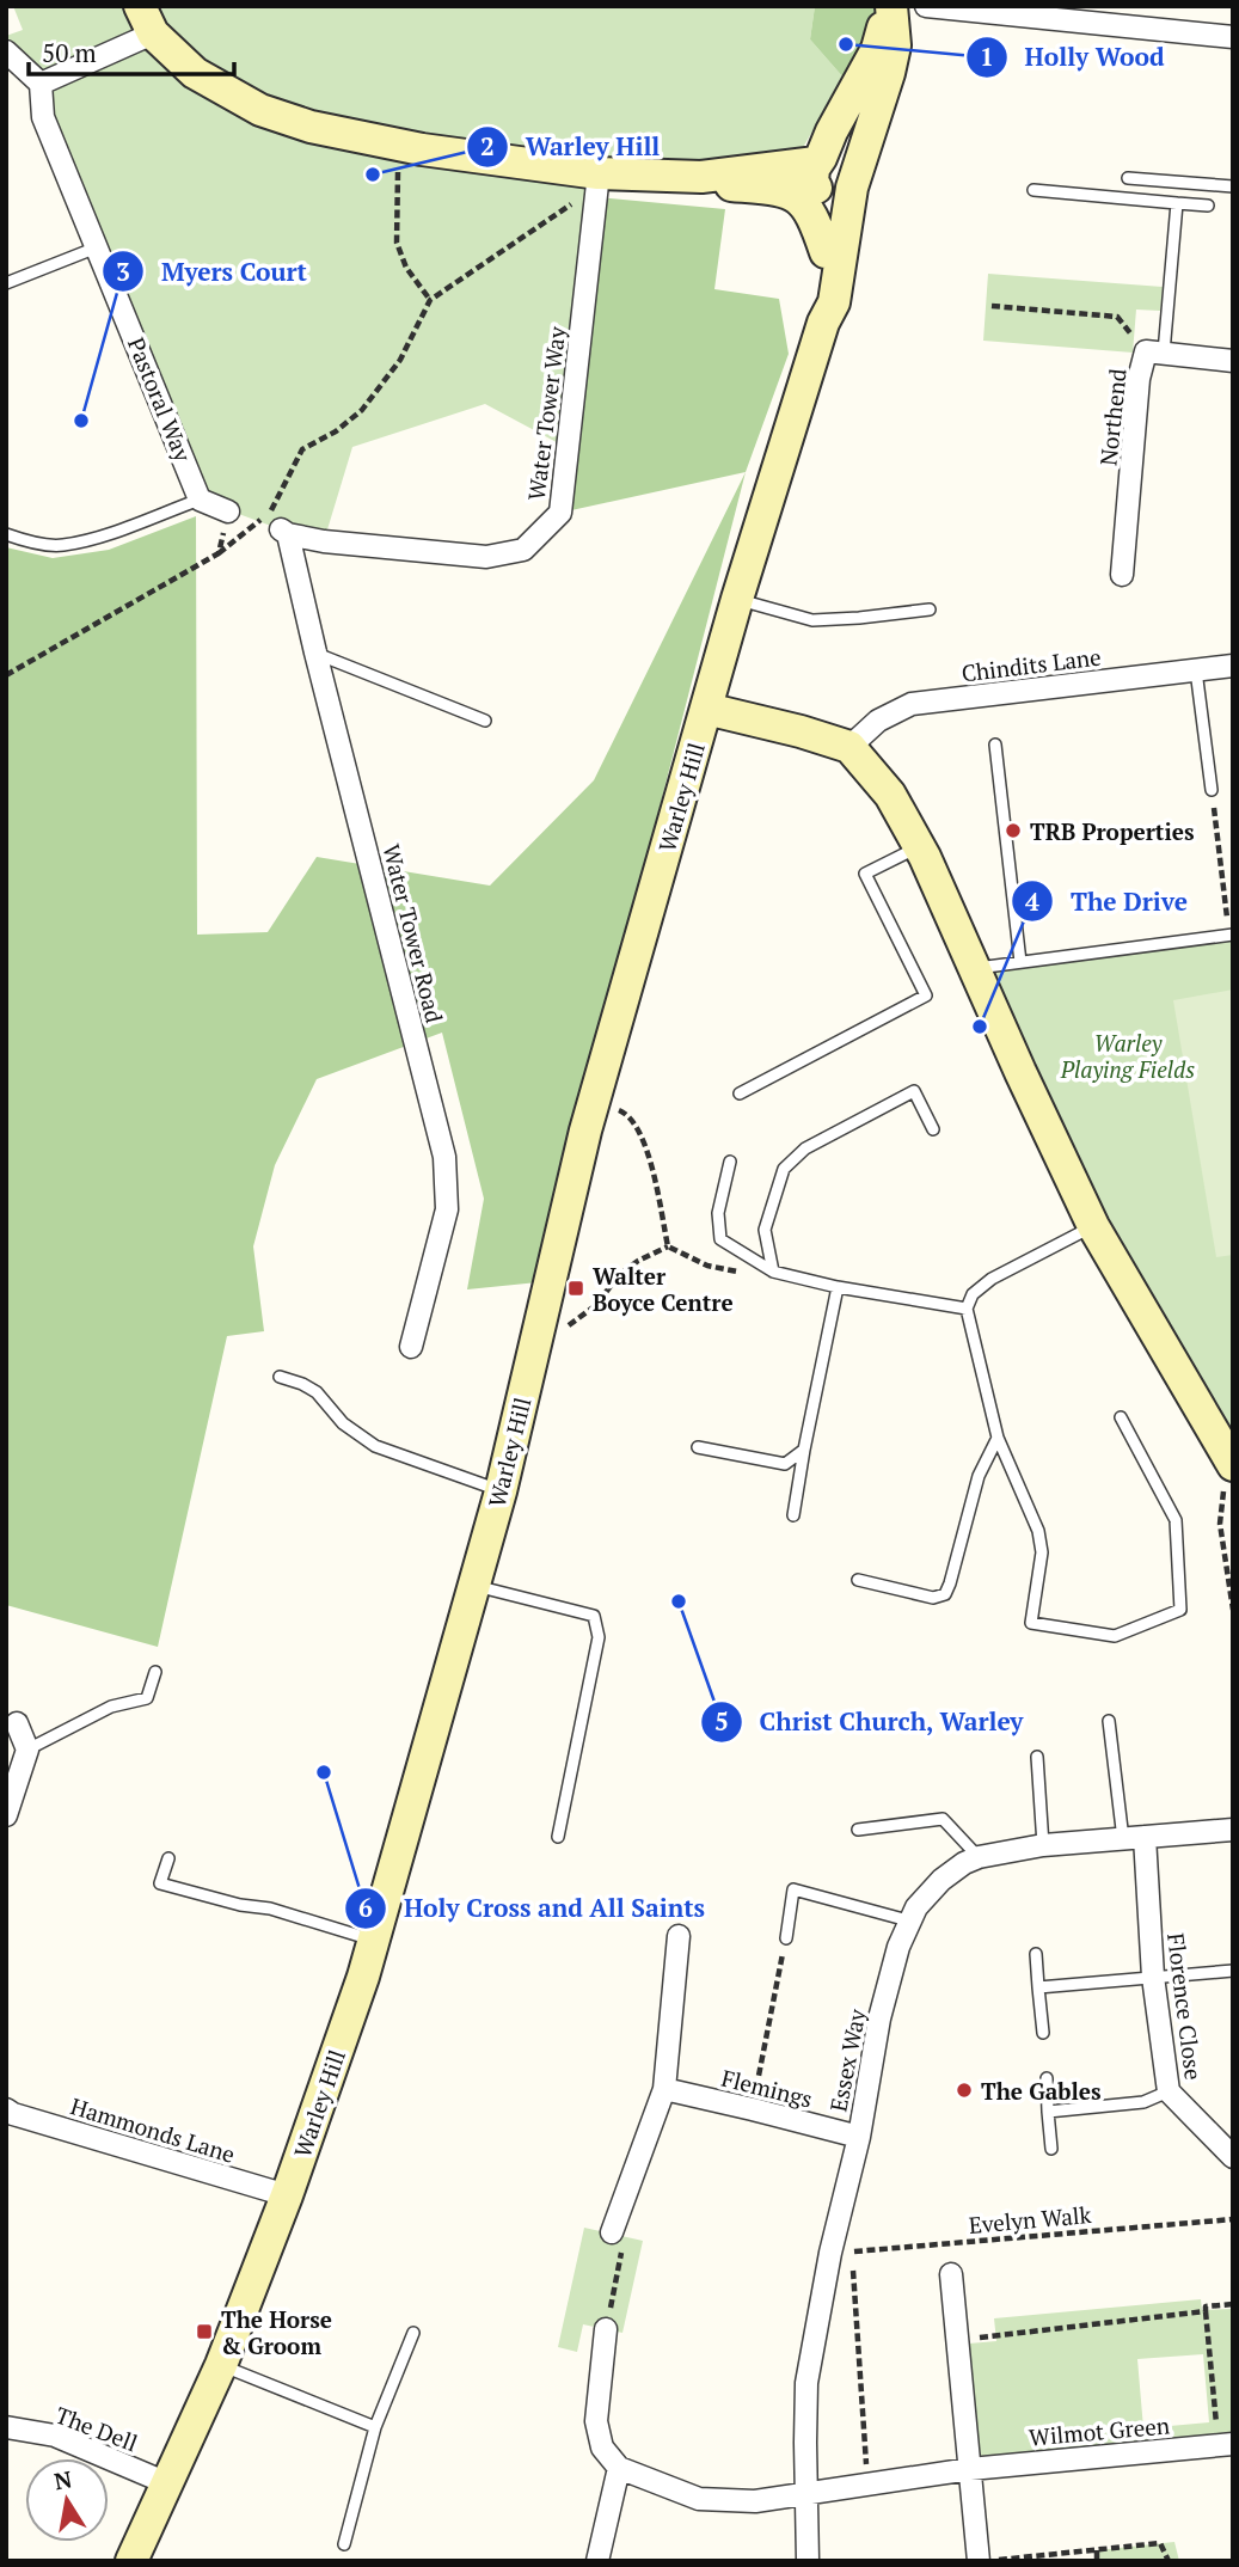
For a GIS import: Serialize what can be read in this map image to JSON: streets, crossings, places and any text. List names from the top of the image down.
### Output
{
  "streets": {
    "main road": ["Warley Hill"],
    "street": [
      "Pastoral Way",
      "Water Tower Way",
      "Northend",
      "Chindits Lane",
      "Water Tower Road",
      "Florence Close",
      "Essex Way",
      "Flemings",
      "Hammonds Lane",
      "The Dell",
      "Wilmot Green"
    ],
    "path": ["Evelyn Walk"]
  },
  "crossings": [
    ["Water Tower Way", "Water Tower Road"],
    ["Warley Hill", "Hammonds Lane"],
    ["Warley Hill", "The Dell"],
    ["Florence Close", "Essex Way"],
    ["Essex Way", "Flemings"],
    ["Essex Way", "Evelyn Walk"],
    ["Essex Way", "Wilmot Green"]
  ],
  "parks": ["Warley Playing Fields"],
  "places": {
    "other": [
      "Holly Wood",
      "Warley Hill",
      "Myers Court",
      "TRB Properties",
      "The Drive",
      "Christ Church, Warley",
      "Holy Cross and All Saints",
      "The Gables"
    ],
    "transit": ["Walter Boyce Centre", "The Horse & Groom"]
  },
  "scale_bar": "50 m",
  "north": "top"
}
